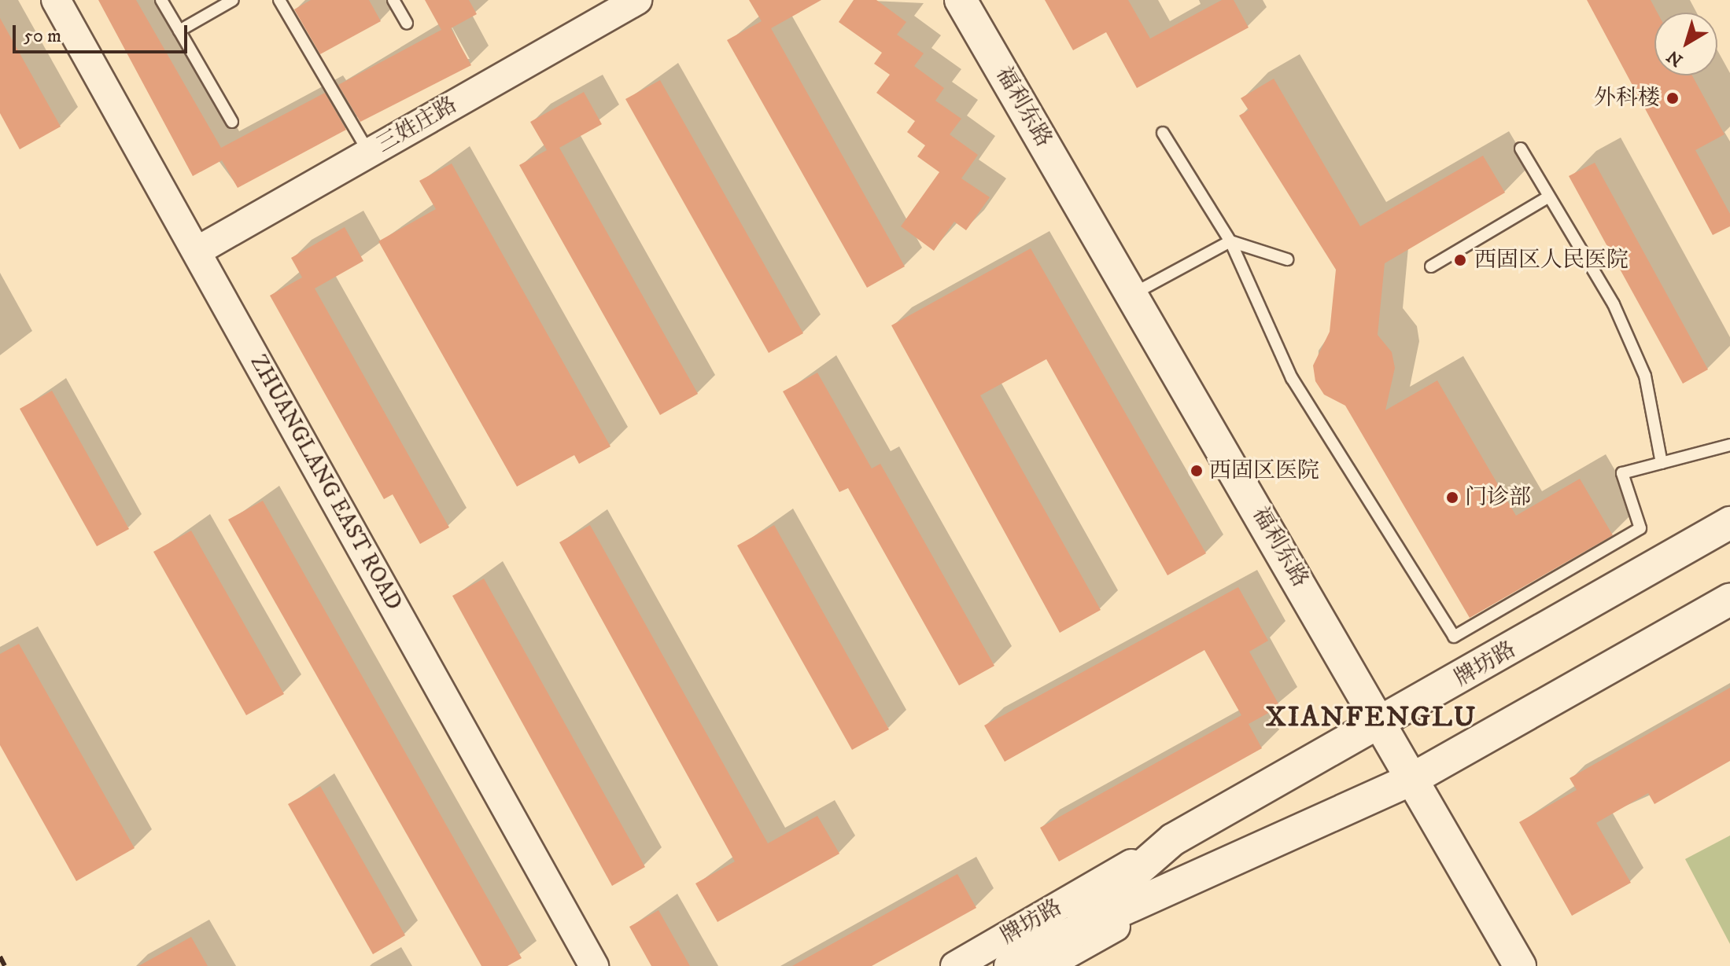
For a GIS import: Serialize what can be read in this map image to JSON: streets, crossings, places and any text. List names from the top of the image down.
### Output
{
  "streets": {
    "main road": ["福利东路", "牌坊路"],
    "street": ["三姓庄路", "ZHUANGLANG EAST ROAD"]
  },
  "crossings": [
    ["福利东路", "牌坊路"],
    ["三姓庄路", "ZHUANGLANG EAST ROAD"]
  ],
  "districts": ["XIANFENGLU"],
  "places": [
    "外科楼",
    "西固区人民医院",
    "西固区医院",
    "门诊部"
  ],
  "scale_bar": "50 m",
  "north": "bottom left"
}
